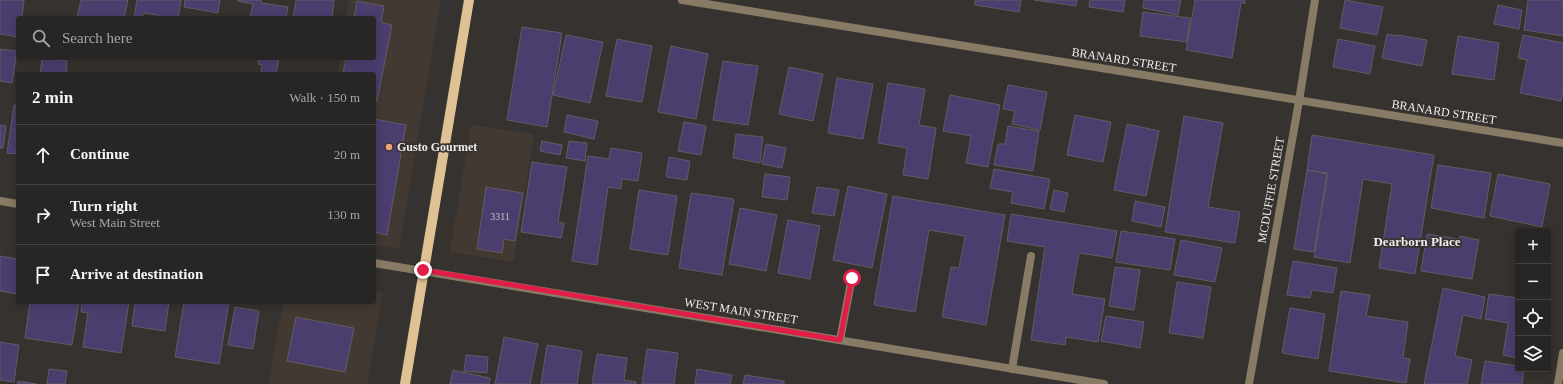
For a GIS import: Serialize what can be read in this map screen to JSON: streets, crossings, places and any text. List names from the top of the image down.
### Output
{
  "streets": {
    "street": ["BRANARD STREET", "MCDUFFIE STREET", "WEST MAIN STREET"]
  },
  "crossings": [
    ["BRANARD STREET", "MCDUFFIE STREET"]
  ],
  "districts": ["Dearborn Place"],
  "places": ["Gusto Gourmet"],
  "house_numbers": ["3311"],
  "page": {
    "search": "Search here",
    "heading": ["2 min", "Walk · 150 m"],
    "list": [
      ["Continue", "20 m"],
      ["Turn right", "West Main Street", "130 m"],
      "Arrive at destination"
    ],
    "map_buttons": ["+", "−"]
  }
}
